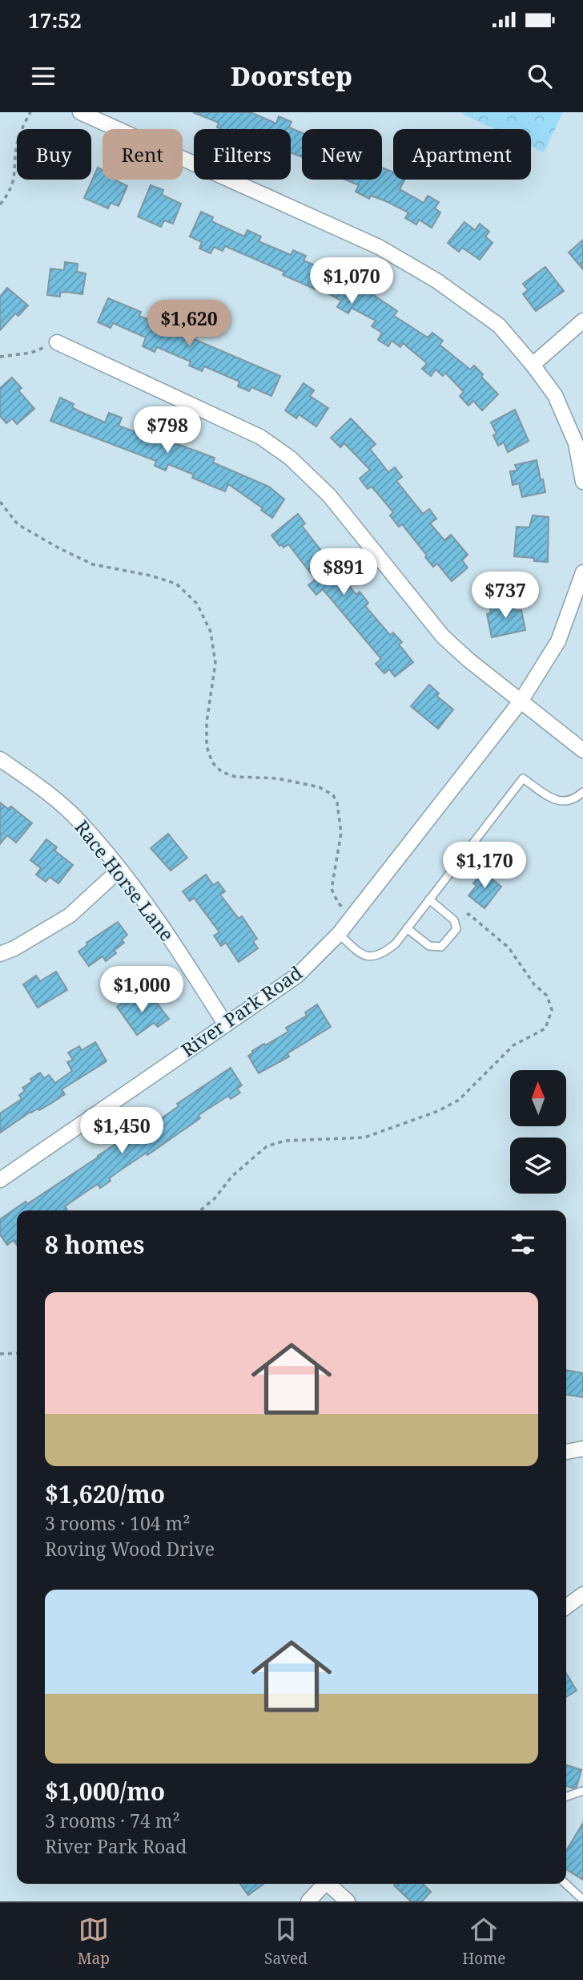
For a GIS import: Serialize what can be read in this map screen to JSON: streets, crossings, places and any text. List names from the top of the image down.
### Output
{
  "streets": {
    "street": ["Race Horse Lane", "River Park Road"]
  },
  "crossings": [
    ["Race Horse Lane", "River Park Road"]
  ],
  "north": "top",
  "page": {
    "status": "17:52",
    "header": "Doorstep",
    "chip": [
      "Buy",
      "Rent",
      "Filters",
      "New",
      "Apartment"
    ],
    "price": [
      "$1,070",
      "$1,620",
      "$798",
      "$891",
      "$737",
      "$1,170",
      "$1,000",
      "$1,450"
    ],
    "heading": "8 homes",
    "list": [
      {
        "name": "$1,620/mo",
        "note": "3 rooms · 104 m² · Roving Wood Drive"
      },
      {
        "name": "$1,000/mo",
        "note": "3 rooms · 74 m² · River Park Road"
      }
    ],
    "tabs": ["Map", "Saved", "Home"]
  }
}
